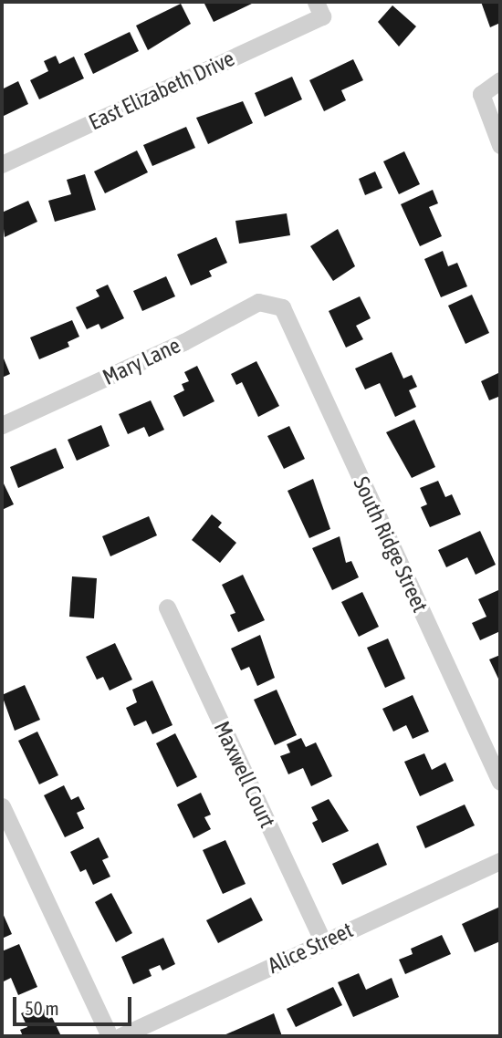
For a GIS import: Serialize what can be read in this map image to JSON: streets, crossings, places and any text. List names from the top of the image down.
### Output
{
  "streets": {
    "street": [
      "East Elizabeth Drive",
      "Mary Lane",
      "South Ridge Street",
      "Maxwell Court",
      "Alice Street"
    ]
  },
  "crossings": [
    ["Mary Lane", "South Ridge Street"],
    ["Maxwell Court", "Alice Street"]
  ],
  "scale_bar": "50 m"
}
